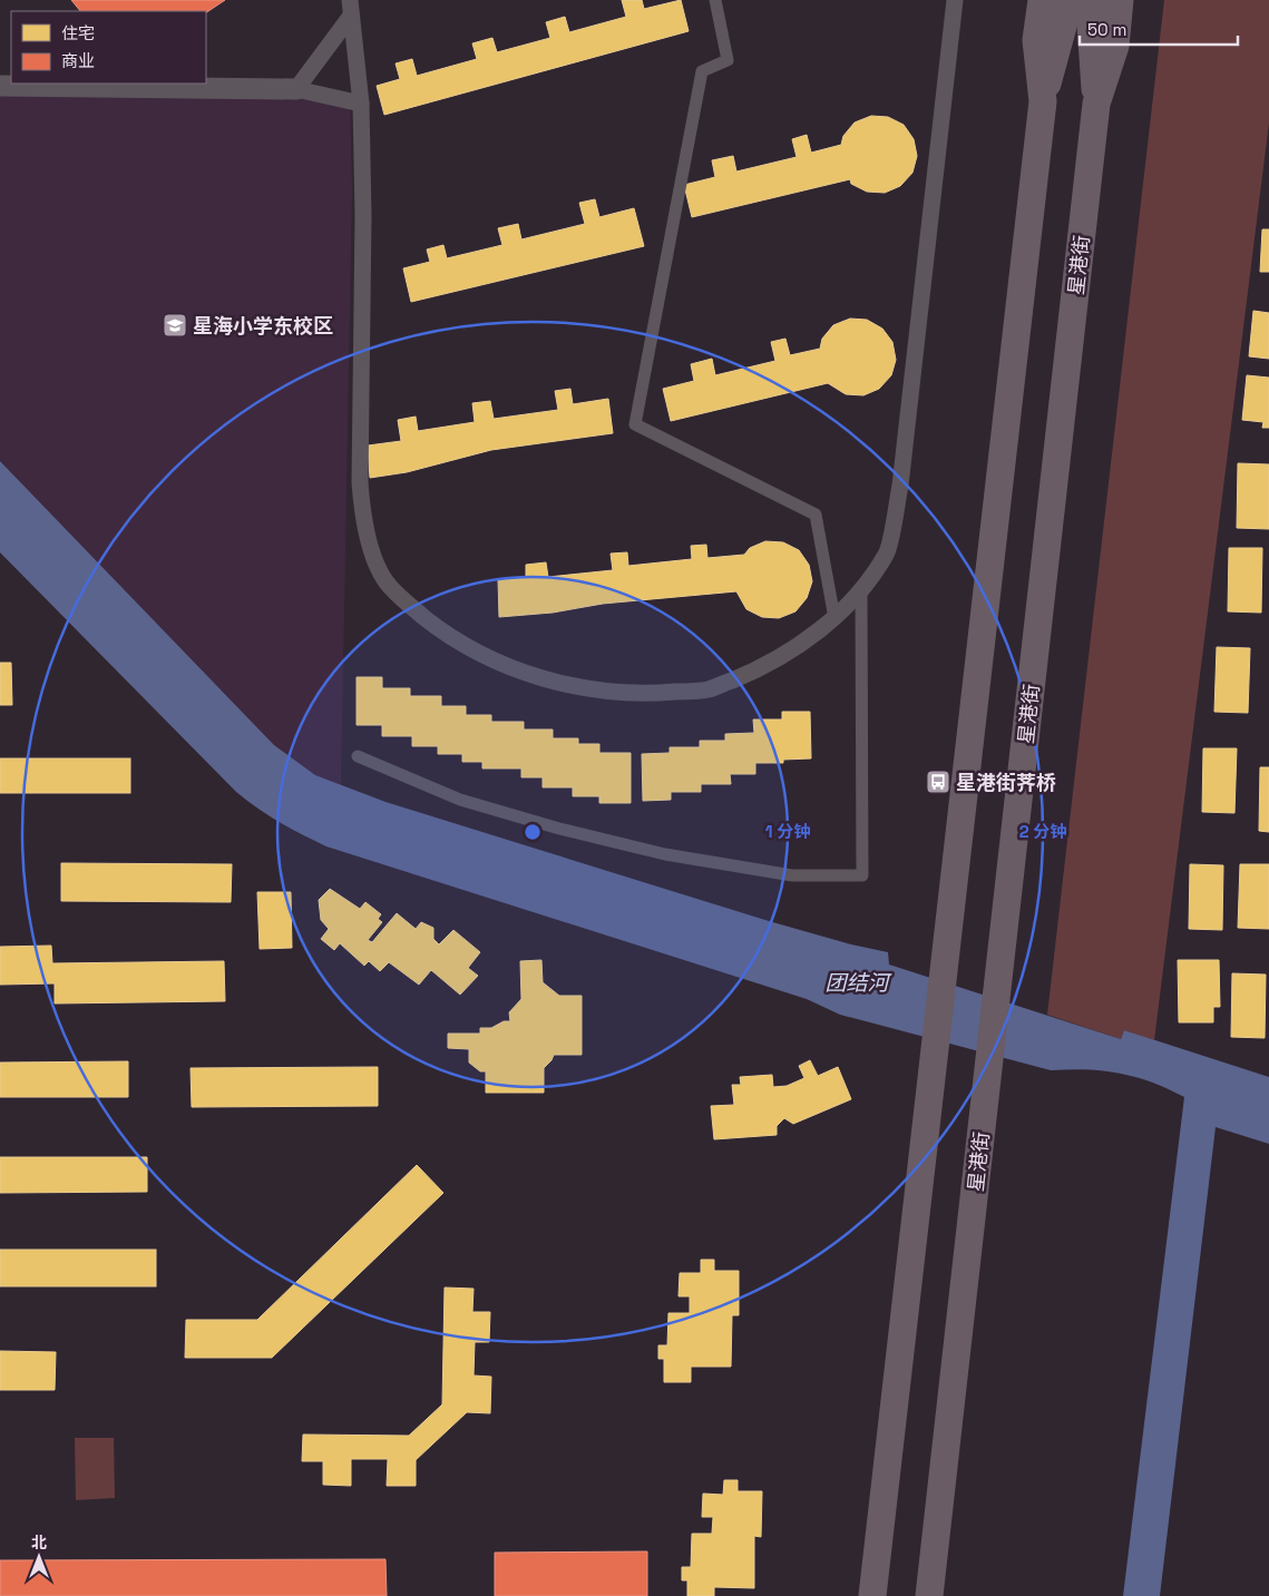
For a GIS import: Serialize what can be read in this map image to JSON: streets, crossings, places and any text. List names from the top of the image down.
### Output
{
  "streets": {
    "main road": ["星港街"]
  },
  "water": ["团结河"],
  "places": {
    "school or university": ["星海小学东校区"],
    "bus stop": ["星港街荠桥"]
  },
  "legend": ["住宅", "商业"],
  "scale_bar": "50 m",
  "north": "top",
  "rings": ["1 分钟", "2 分钟"]
}
